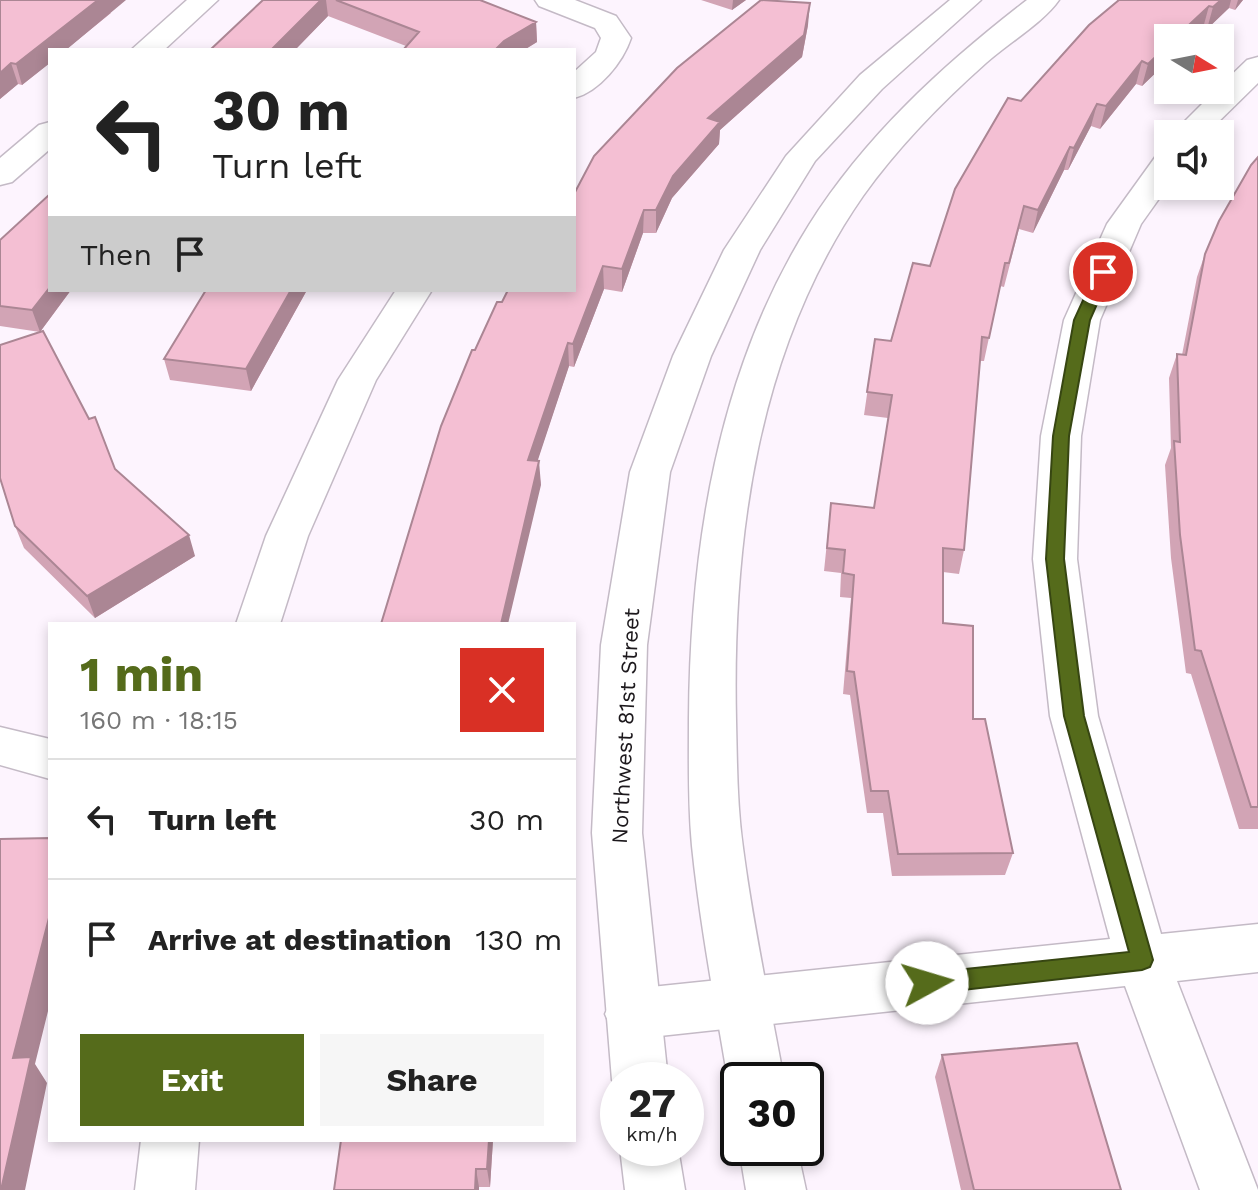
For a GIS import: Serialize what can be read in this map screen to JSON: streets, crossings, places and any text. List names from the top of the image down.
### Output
{
  "streets": {
    "street": ["Northwest 81st Street"]
  },
  "north": "right",
  "page": {
    "turn": ["30 m", "Turn left"],
    "then": "Then",
    "heading": ["1 min", "160 m · 18:15"],
    "list": [
      {
        "name": "Turn left",
        "value": "30 m"
      },
      {
        "name": "Arrive at destination",
        "value": "130 m"
      }
    ],
    "buttons": ["Exit", "Share"],
    "speed": "27 km/h",
    "limit": "30"
  }
}
